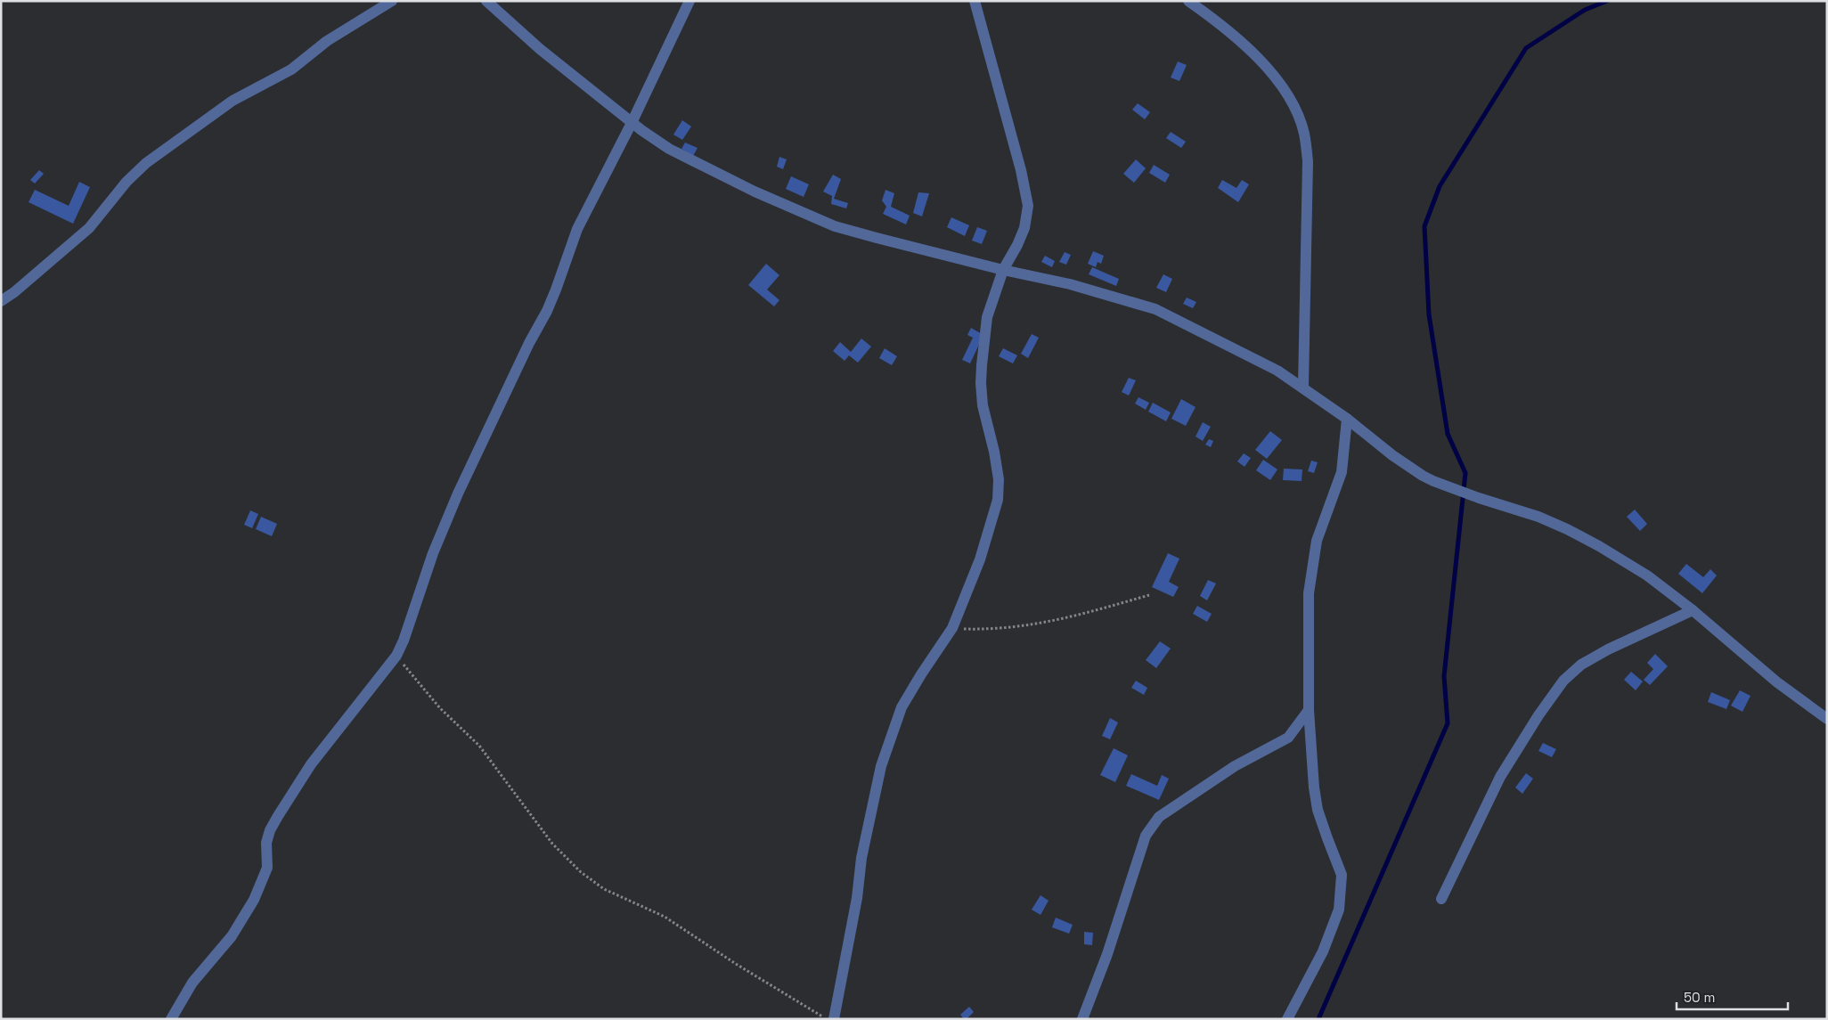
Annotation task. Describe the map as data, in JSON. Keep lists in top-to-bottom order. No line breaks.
{"scale_bar":"50 m"}
